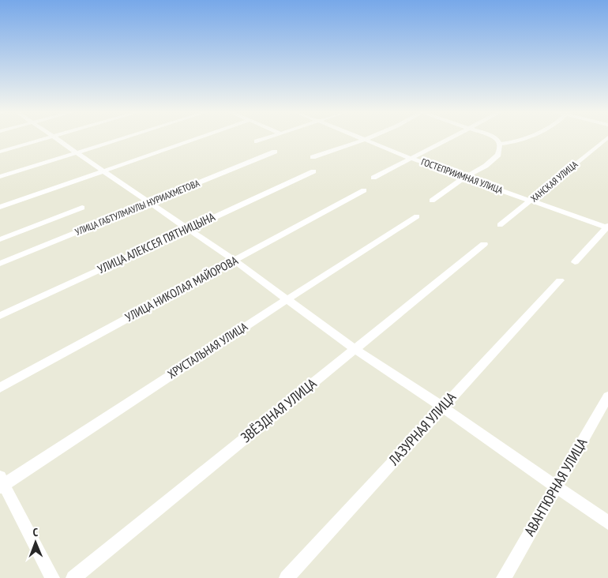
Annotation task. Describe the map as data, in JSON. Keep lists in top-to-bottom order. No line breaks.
{"streets":{"street":["ГОСТЕПРИИМНАЯ УЛИЦА","ХАНСКАЯ УЛИЦА","УЛИЦА ГАБТУЛМАУЛЫ НУРИАХМЕТОВА","УЛИЦА АЛЕКСЕЯ ПЯТНИЦЫНА","УЛИЦА НИКОЛАЯ МАЙОРОВА","ХРУСТАЛЬНАЯ УЛИЦА","ЗВЁЗДНАЯ УЛИЦА","ЛАЗУРНАЯ УЛИЦА","АВАНТЮРНАЯ УЛИЦА"]},"crossings":[["ГОСТЕПРИИМНАЯ УЛИЦА","ХАНСКАЯ УЛИЦА"]],"north":"top"}
